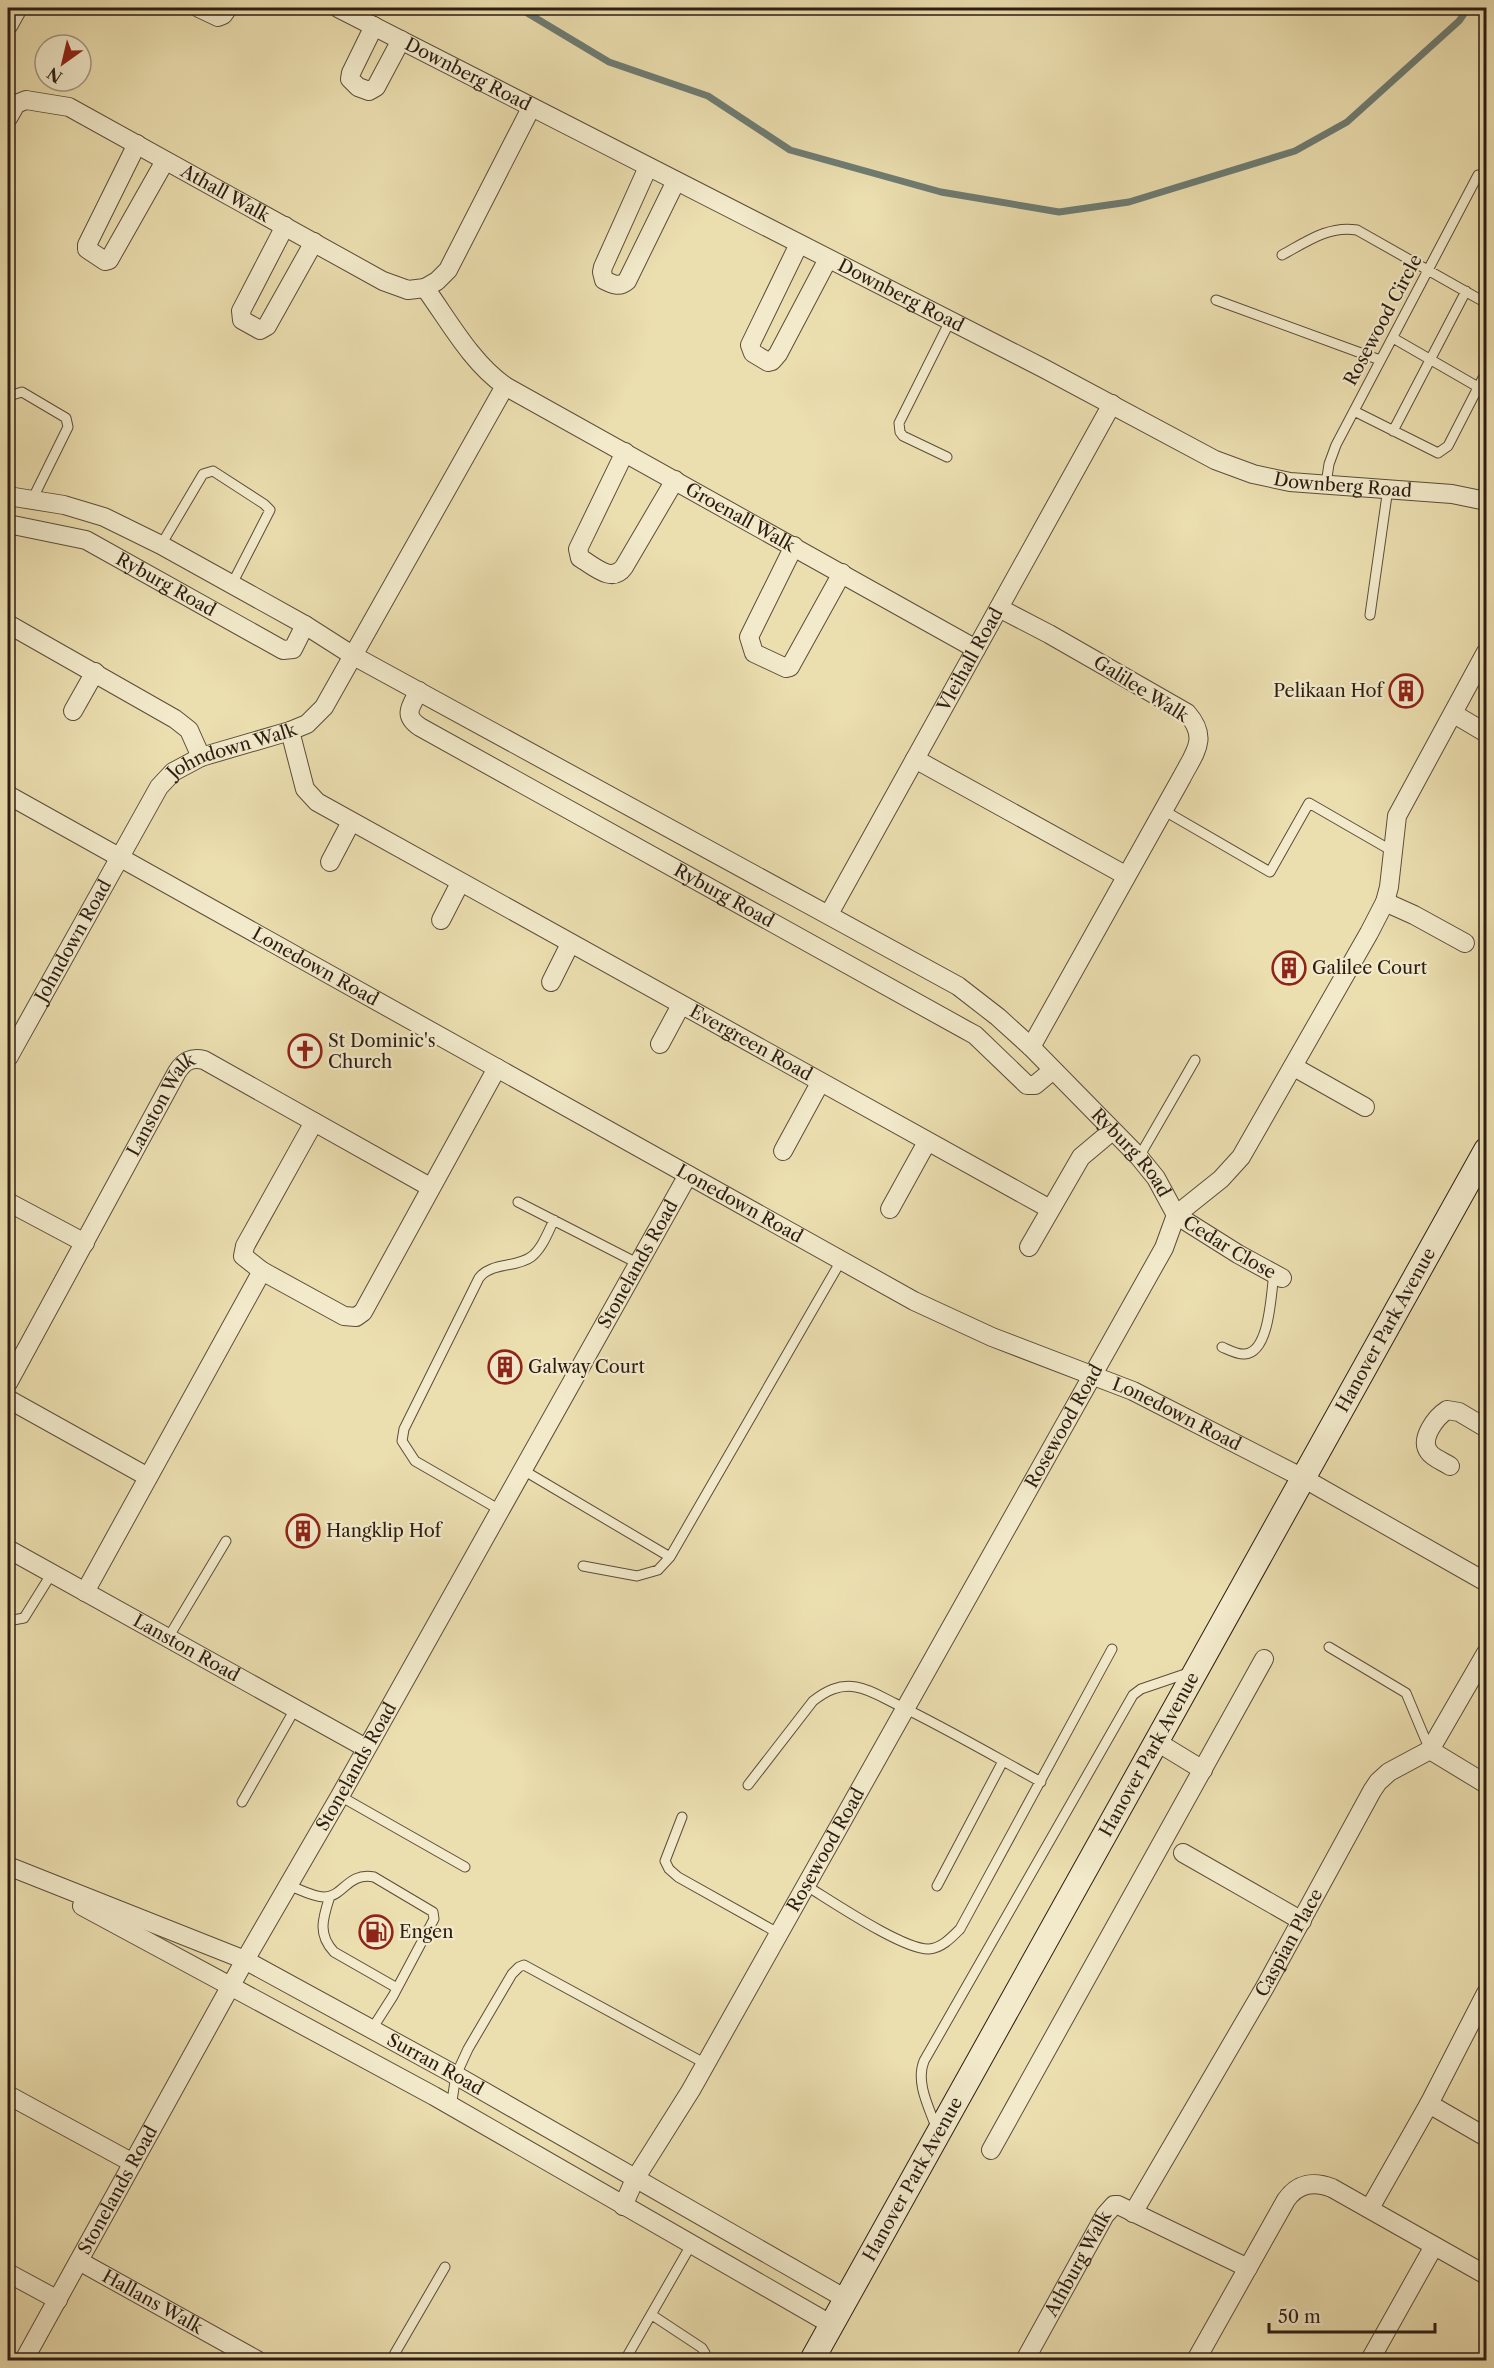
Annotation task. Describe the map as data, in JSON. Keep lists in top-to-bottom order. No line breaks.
{"streets":{"street":["Downberg Road","Athall Walk","Groenall Walk","Ryburg Road","Vleihall Road","Galilee Walk","Johndown Walk","Johndown Road","Lonedown Road","Evergreen Road","Lanston Walk","Cedar Close","Stonelands Road","Hanover Park Avenue","Rosewood Road","Lanston Road","Caspian Place","Surran Road","Athburg Walk","Hallans Walk"],"lane":["Rosewood Circle"]},"crossings":[["Downberg Road","Rosewood Circle"],["Downberg Road","Vleihall Road"],["Athall Walk","Groenall Walk"],["Groenall Walk","Vleihall Road"],["Ryburg Road","Vleihall Road"],["Ryburg Road","Galilee Walk"],["Ryburg Road","Johndown Walk"],["Ryburg Road","Cedar Close"],["Ryburg Road","Rosewood Road"],["Vleihall Road","Galilee Walk"],["Johndown Walk","Johndown Road"],["Johndown Walk","Lonedown Road"],["Johndown Walk","Evergreen Road"],["Johndown Road","Lonedown Road"],["Lonedown Road","Stonelands Road"],["Lonedown Road","Hanover Park Avenue"],["Lonedown Road","Rosewood Road"],["Cedar Close","Rosewood Road"],["Stonelands Road","Lanston Road"],["Stonelands Road","Surran Road"],["Stonelands Road","Hallans Walk"],["Hanover Park Avenue","Surran Road"],["Rosewood Road","Surran Road"],["Caspian Place","Athburg Walk"]],"places":{"building":["Pelikaan Hof","Galilee Court","Galway Court","Hangklip Hof"],"church":["St Dominic's Church"],"fuel station":["Engen"]},"scale_bar":"50 m","north":"bottom left"}
